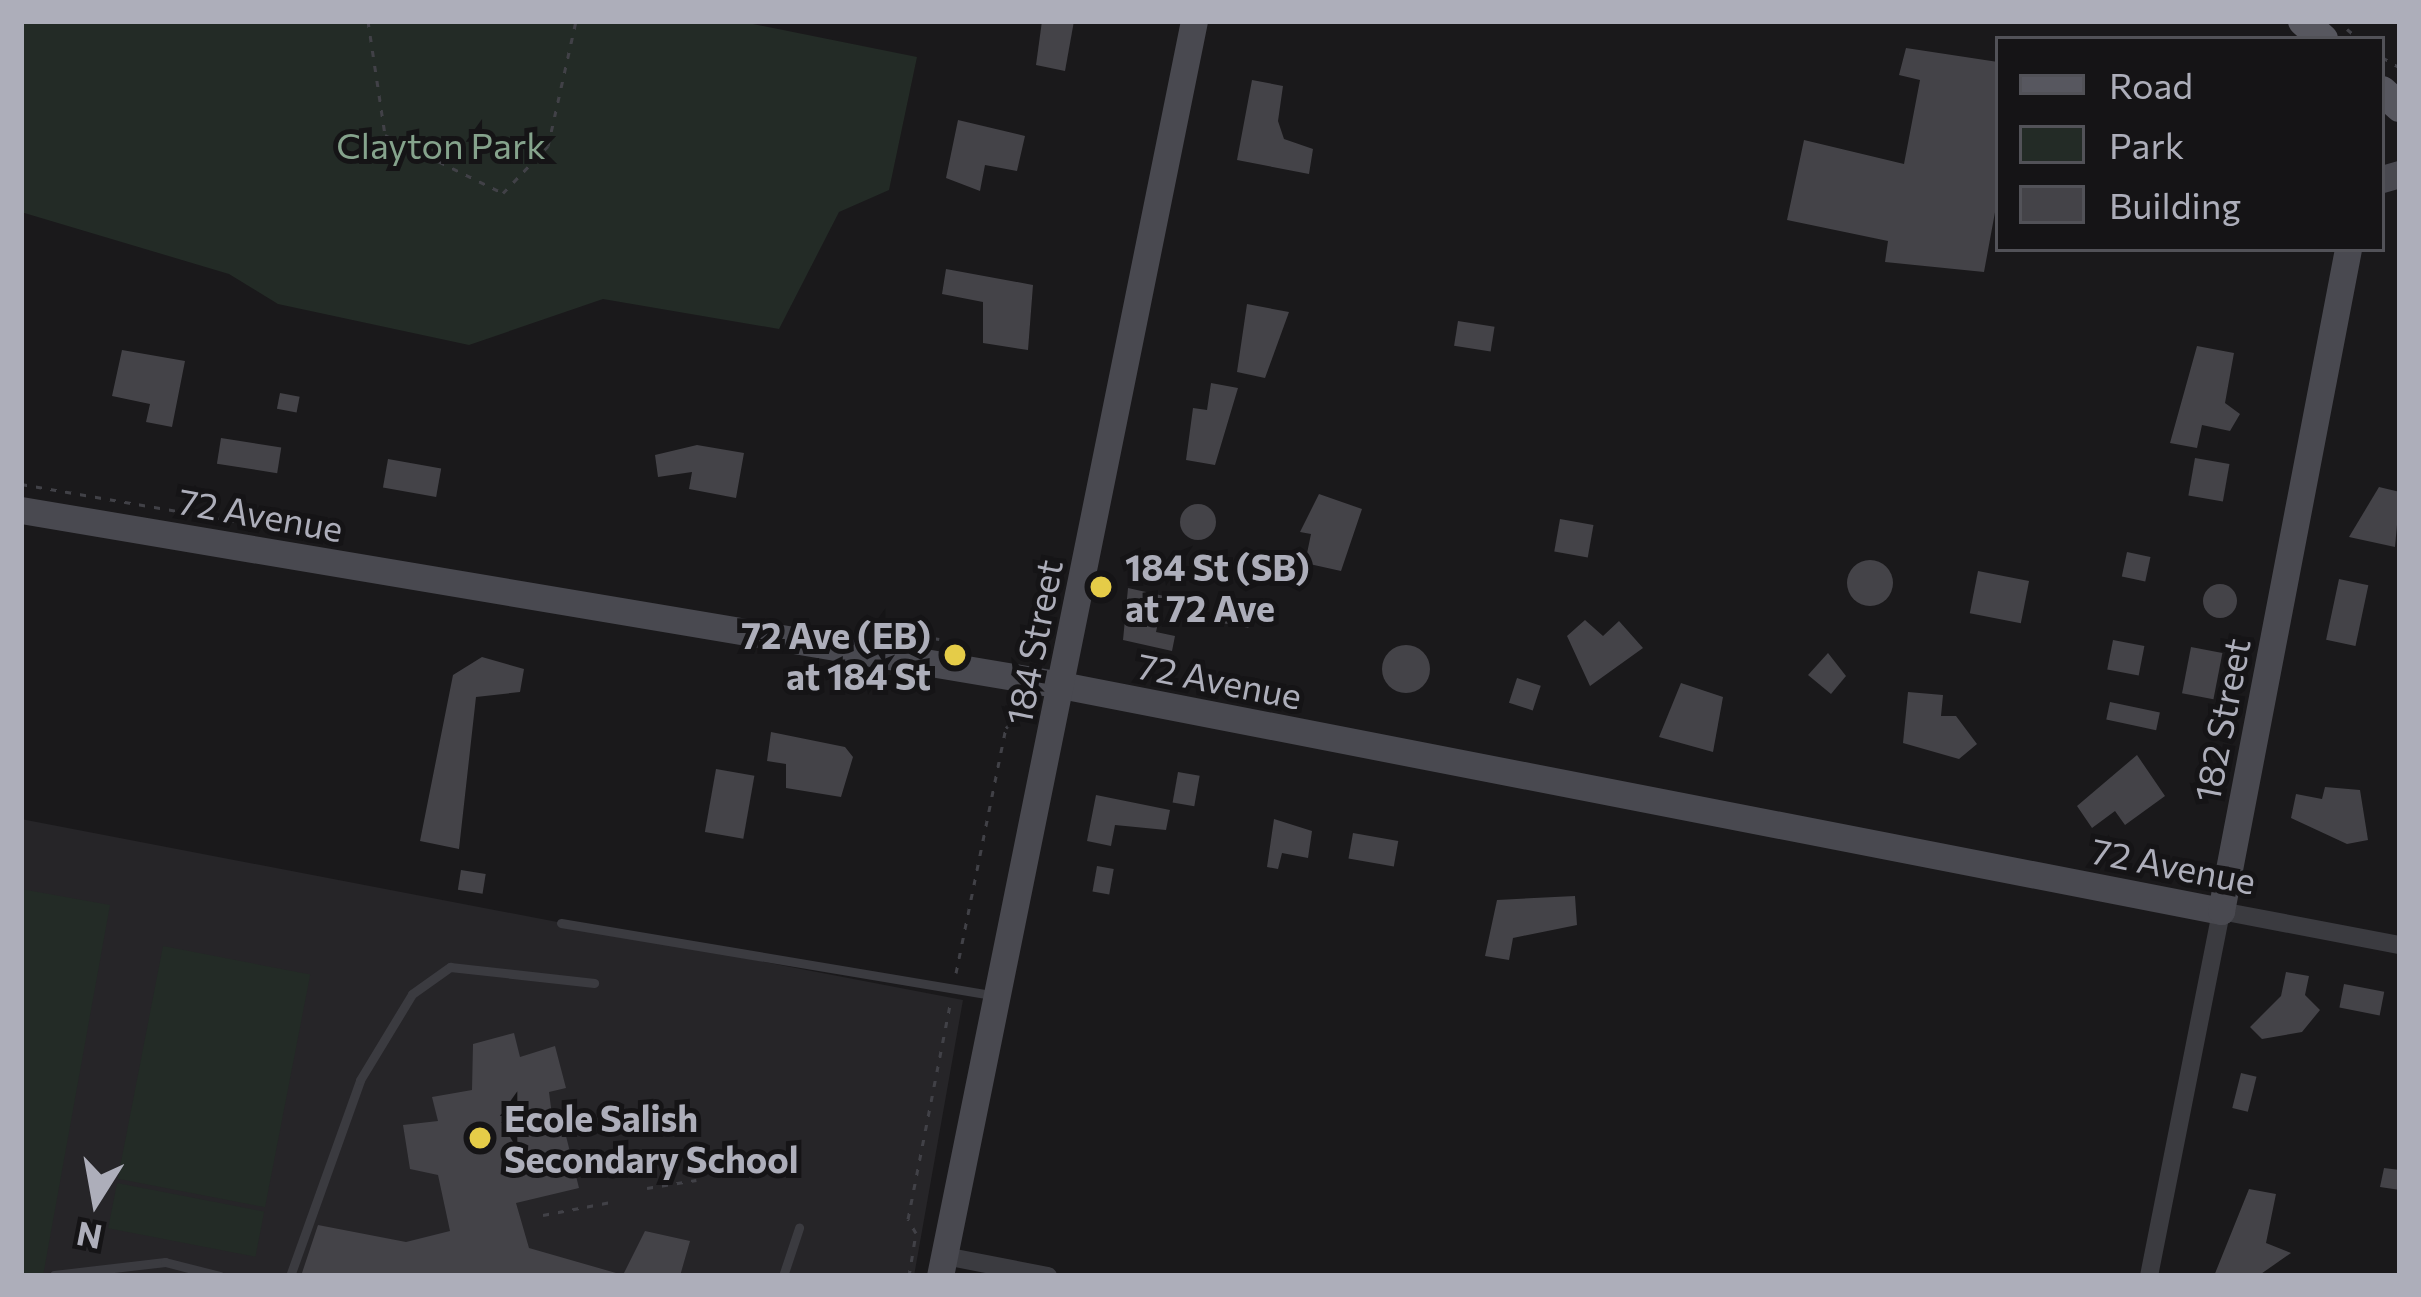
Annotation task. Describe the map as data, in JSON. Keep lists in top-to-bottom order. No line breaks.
{"streets":{"main road":["72 Avenue","184 Street","182 Street"]},"crossings":[["72 Avenue","184 Street"],["72 Avenue","182 Street"]],"parks":["Clayton Park"],"places":["184 St (SB) at 72 Ave","72 Ave (EB) at 184 St","Ecole Salish Secondary School"],"legend":["Road","Park","Building"],"north":"bottom"}
